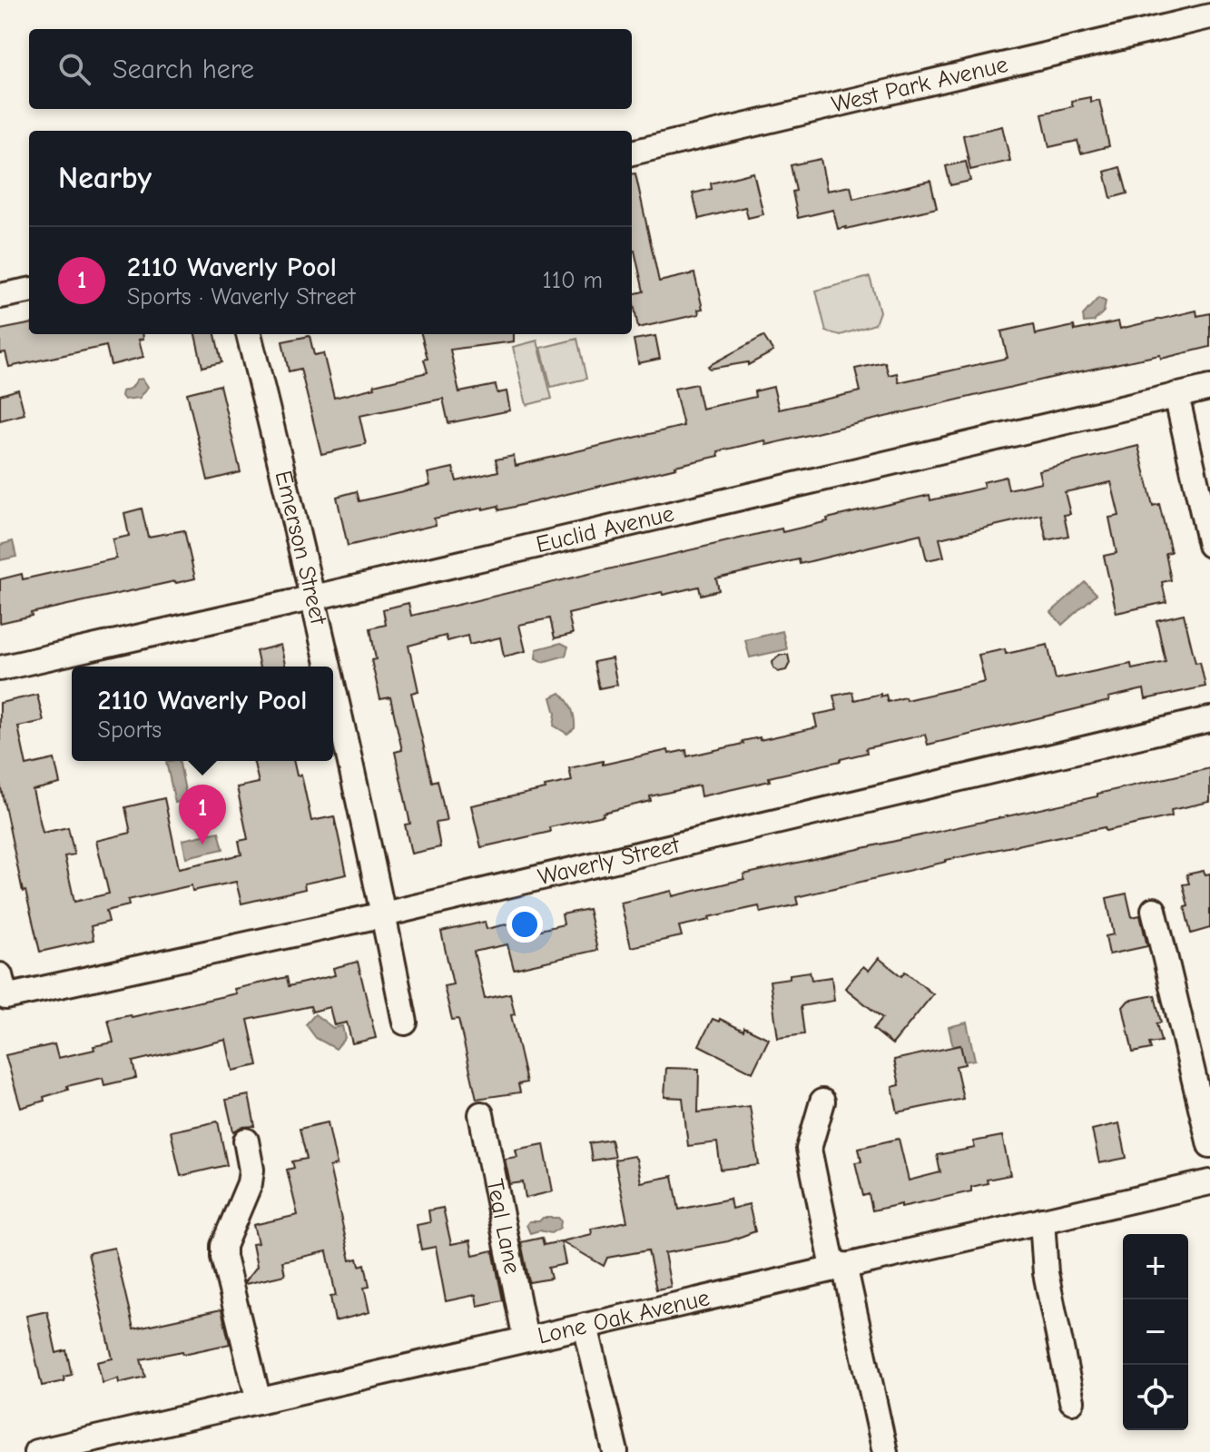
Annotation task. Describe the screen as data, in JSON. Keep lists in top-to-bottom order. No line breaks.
{"streets":{"street":["West Park Avenue","Euclid Avenue","Emerson Street","Waverly Street","Teal Lane","Lone Oak Avenue"]},"crossings":[["Euclid Avenue","Emerson Street"],["Emerson Street","Waverly Street"],["Teal Lane","Lone Oak Avenue"]],"page":{"search":"Search here","heading":"Nearby","list":[{"mark":"1","name":"2110 Waverly Pool","note":"Sports · Waverly Street","value":"110 m"}],"popup":["2110 Waverly Pool","Sports"],"pins":"1","map_buttons":["+","−"]}}
